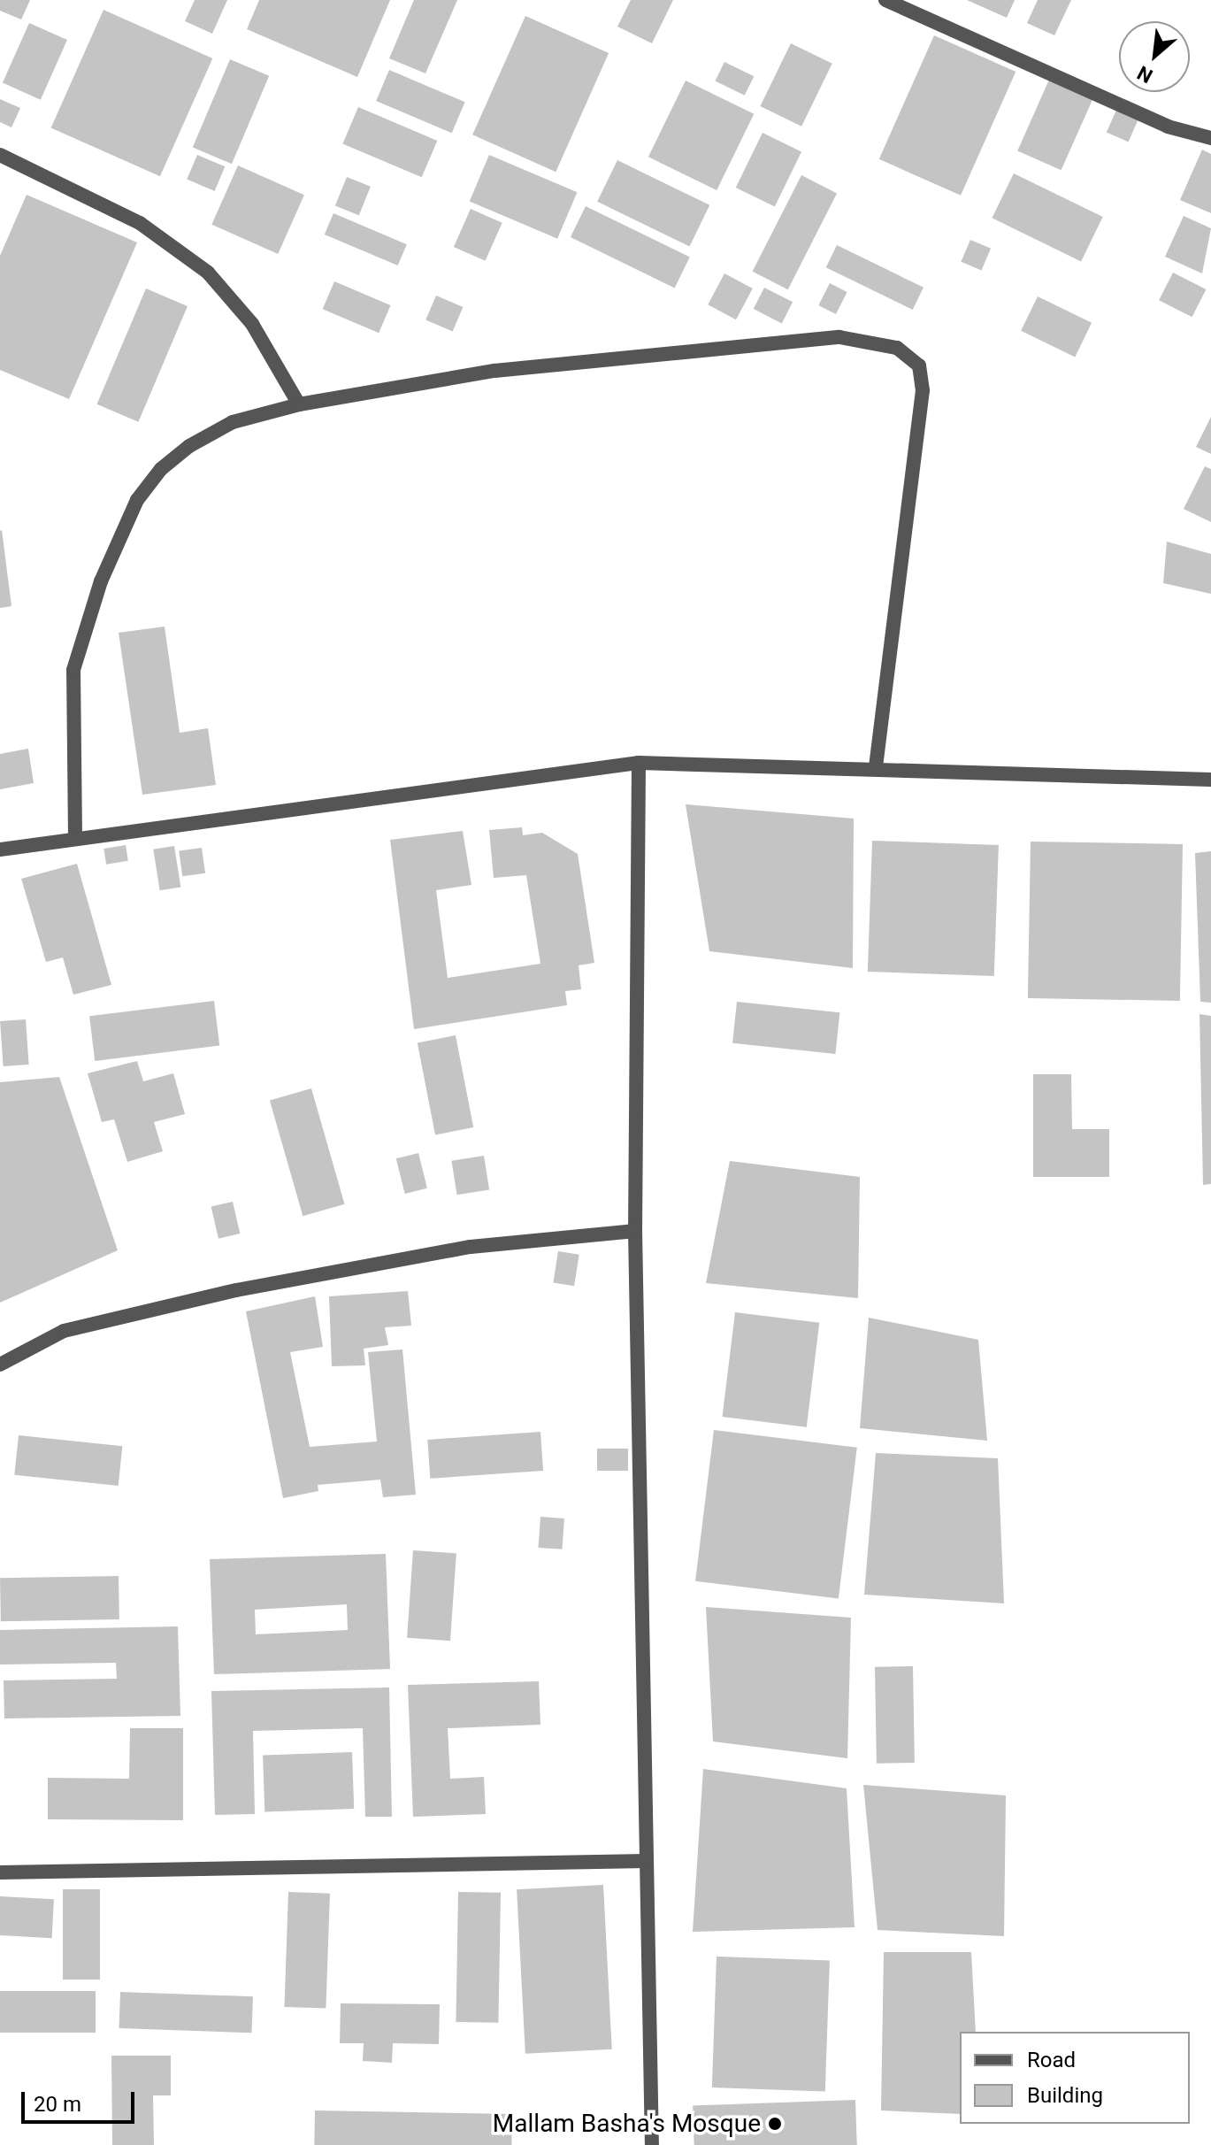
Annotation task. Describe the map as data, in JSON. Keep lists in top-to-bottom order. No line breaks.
{"places":["Mallam Basha's Mosque"],"legend":["Road","Building"],"scale_bar":"20 m","north":"bottom left"}
